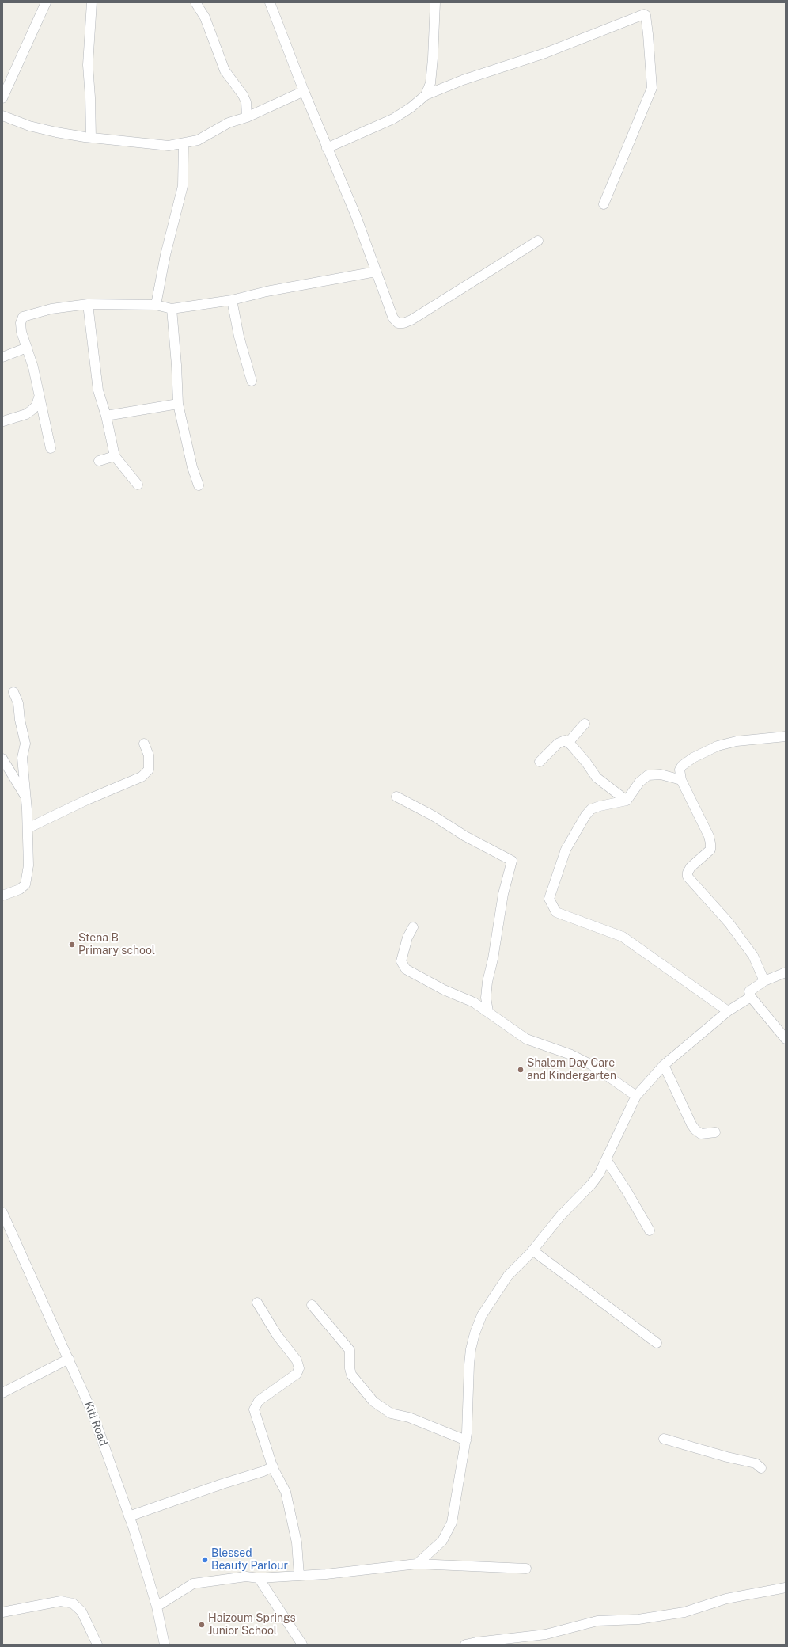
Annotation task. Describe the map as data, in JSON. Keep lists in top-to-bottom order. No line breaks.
{"streets":{"street":["Kiti Road"]},"places":["Stena B Primary school","Shalom Day Care and Kindergarten","Blessed Beauty Parlour","Haizoum Springs Junior School"]}
